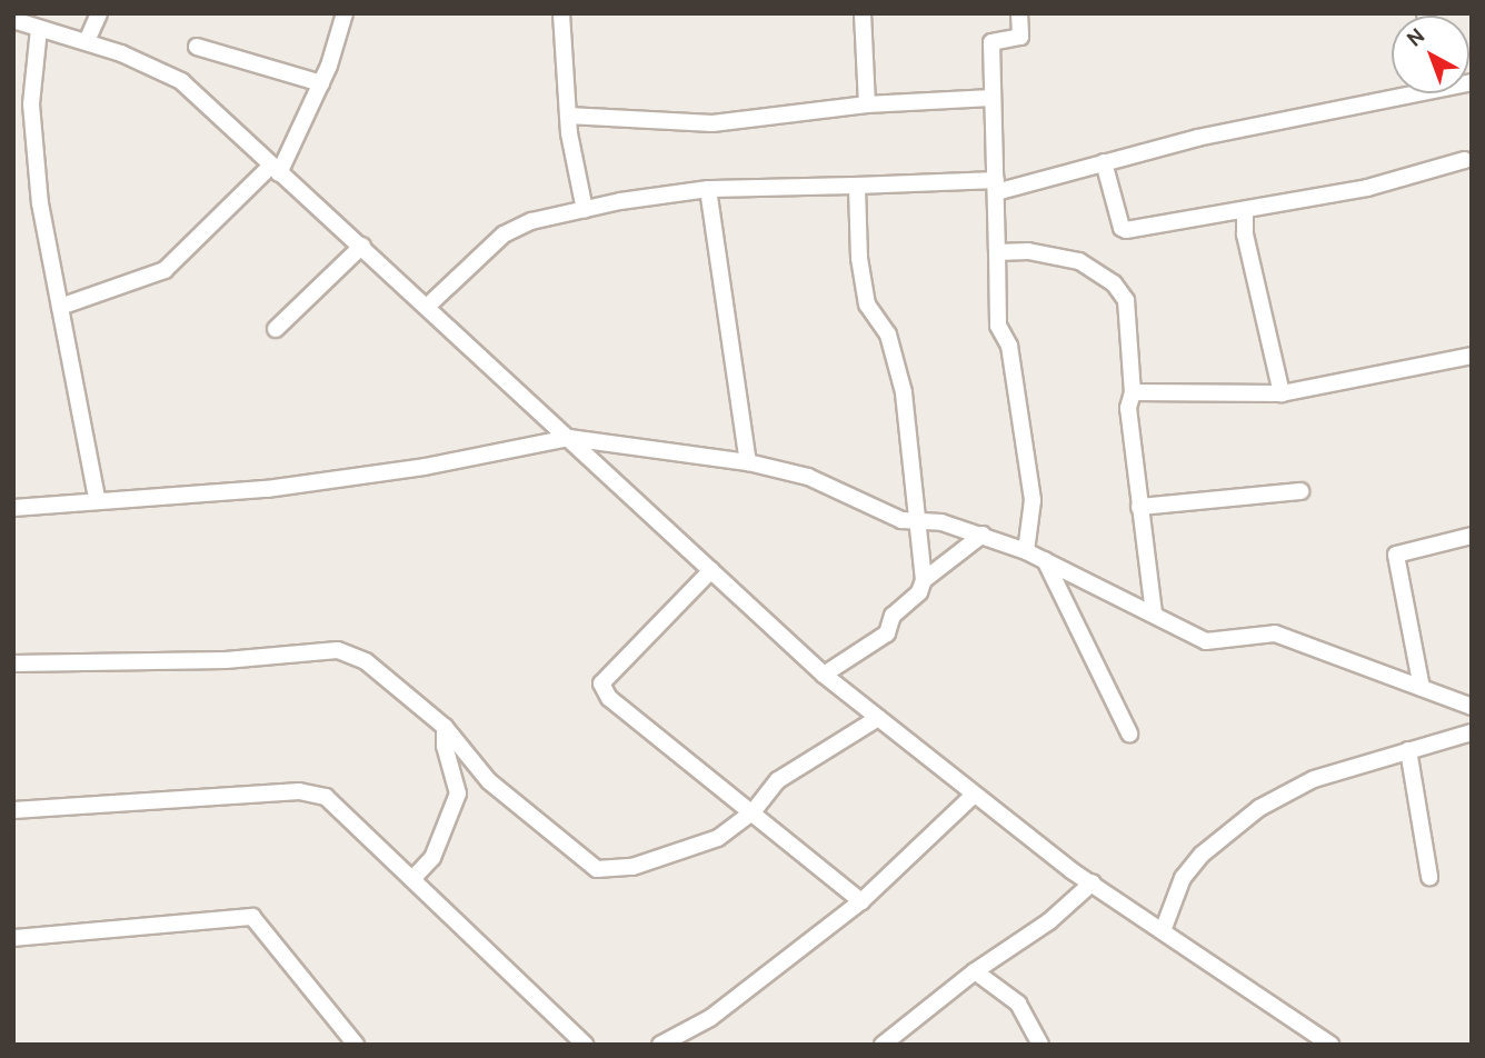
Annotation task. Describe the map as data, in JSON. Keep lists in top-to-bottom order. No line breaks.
{"north":"top left"}
